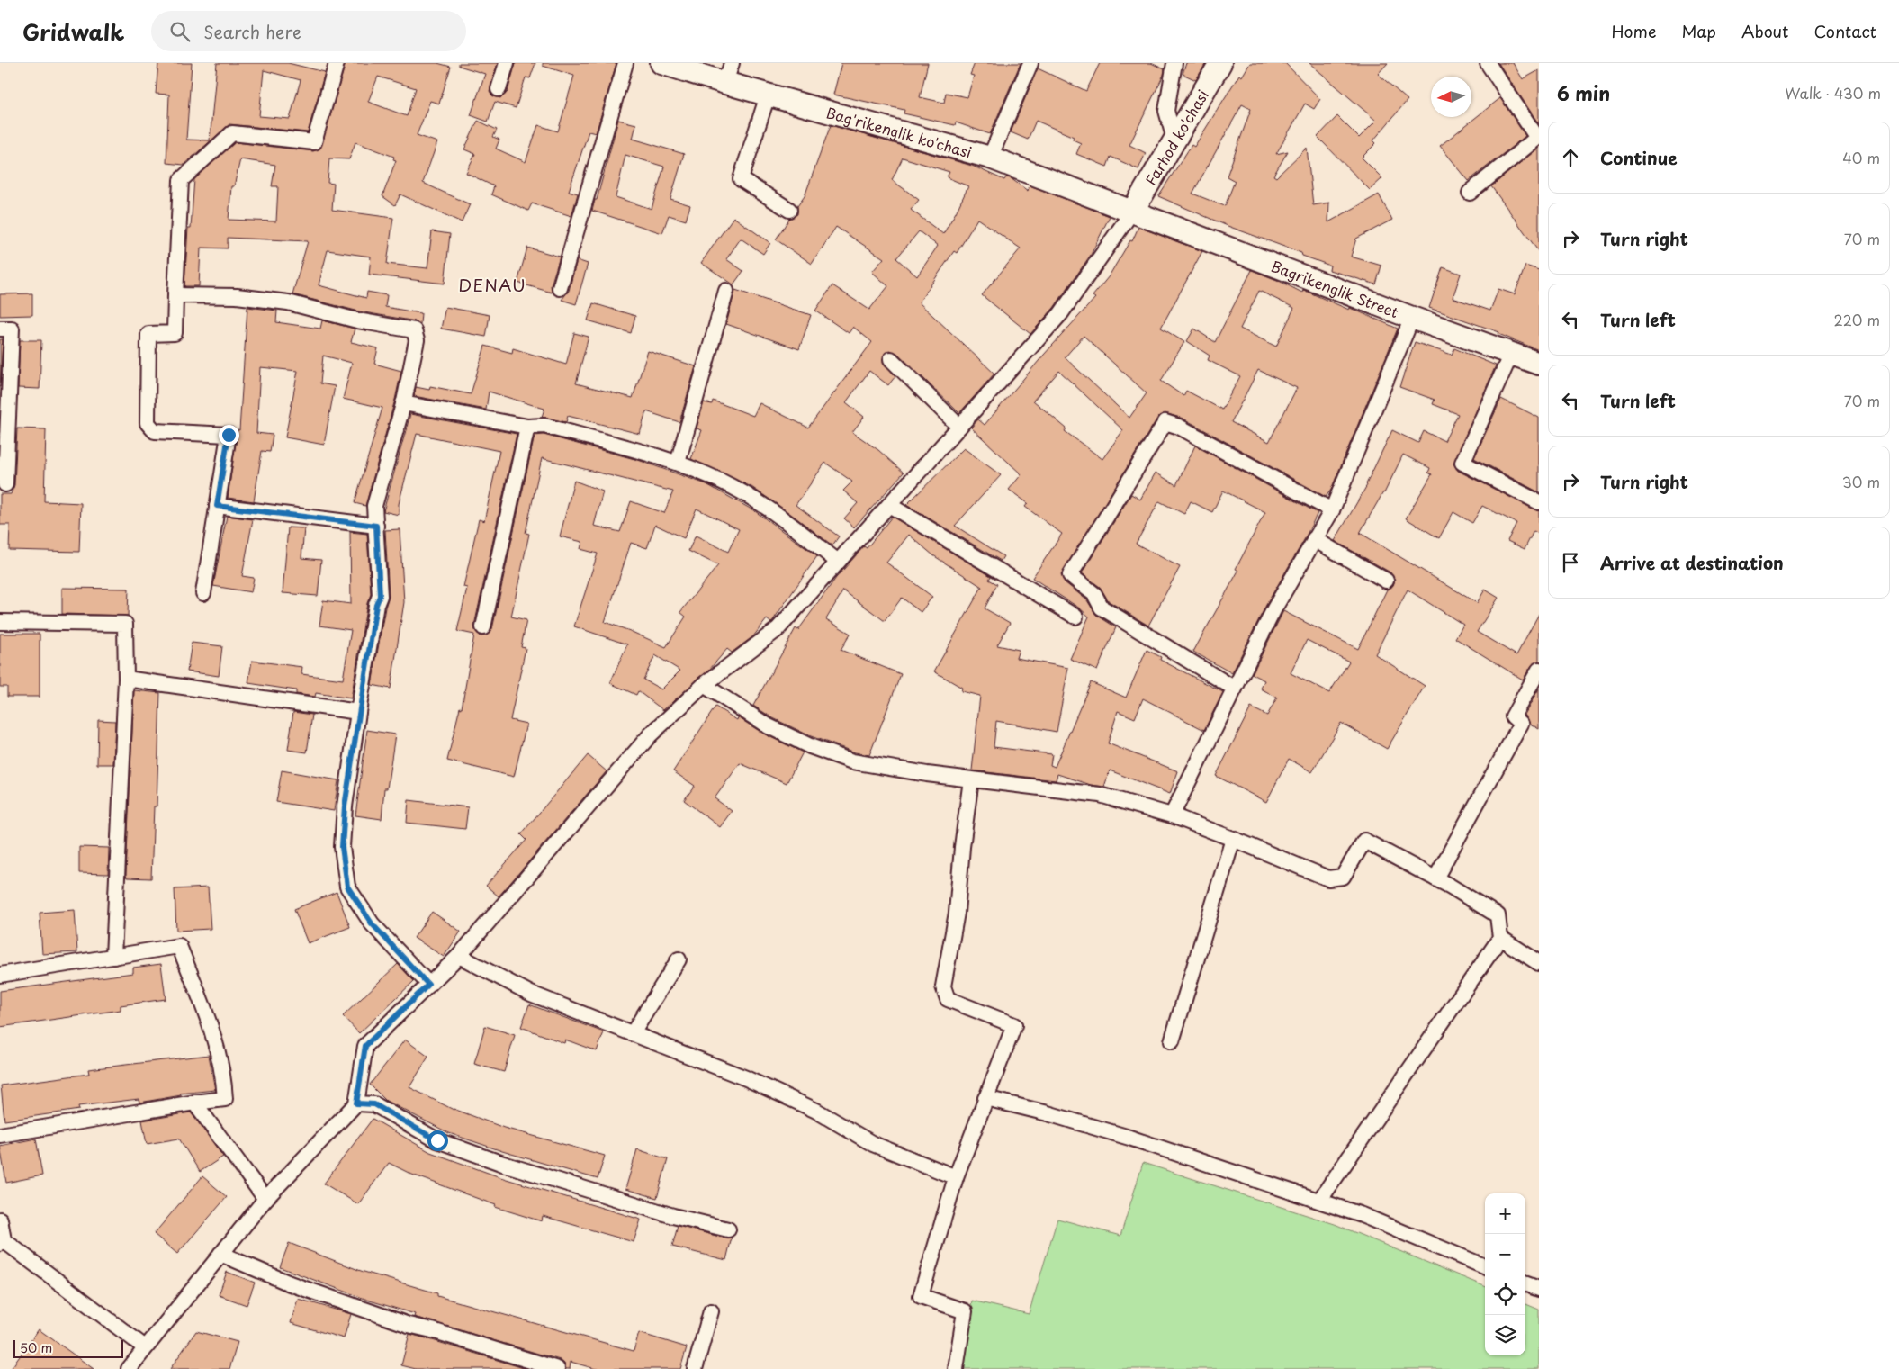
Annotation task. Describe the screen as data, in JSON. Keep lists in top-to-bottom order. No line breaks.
{"streets":{"main road":["Bag'rikenglik ko'chasi","Farhod ko'chasi","Bagrikenglik Street"]},"crossings":[["Bag'rikenglik ko'chasi","Farhod ko'chasi"],["Bag'rikenglik ko'chasi","Bagrikenglik Street"],["Farhod ko'chasi","Bagrikenglik Street"]],"districts":["DENAU"],"scale_bar":"50 m","north":"left","page":{"header":"Gridwalk","search":"Search here","nav":["Home","Map","About","Contact"],"heading":["6 min","Walk · 430 m"],"list":[["Continue","40 m"],["Turn right","70 m"],["Turn left","220 m"],["Turn left","70 m"],["Turn right","30 m"],"Arrive at destination"],"map_buttons":["+","−"],"scale":"50 m"}}
